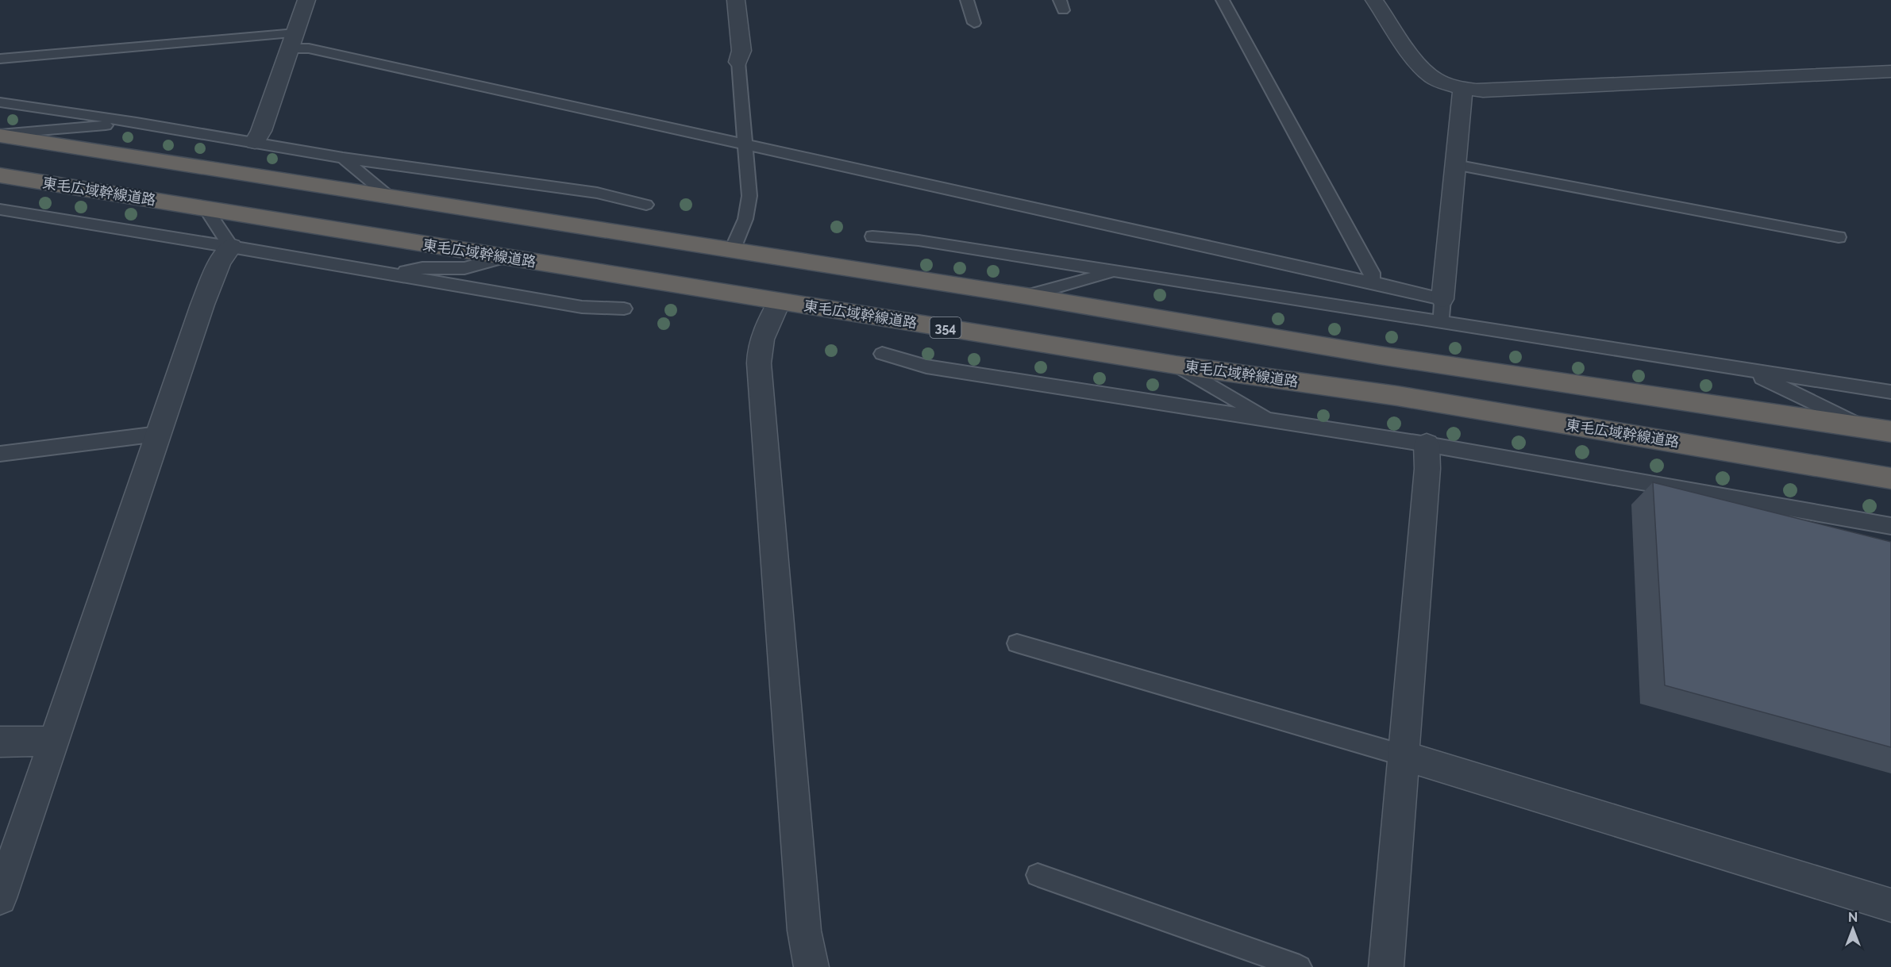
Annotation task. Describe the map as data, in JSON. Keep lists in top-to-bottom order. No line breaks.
{"streets":{"highway":["東毛広域幹線道路","354"]},"north":"top"}
